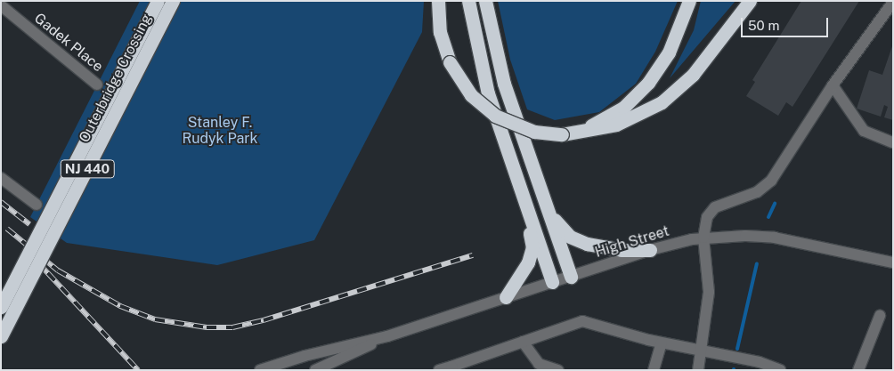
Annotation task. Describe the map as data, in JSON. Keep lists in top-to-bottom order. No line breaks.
{"streets":{"highway":["Outerbridge Crossing","NJ 440"],"street":["Gadek Place","High Street"]},"parks":["Stanley F. Rudyk Park"],"scale_bar":"50 m"}
